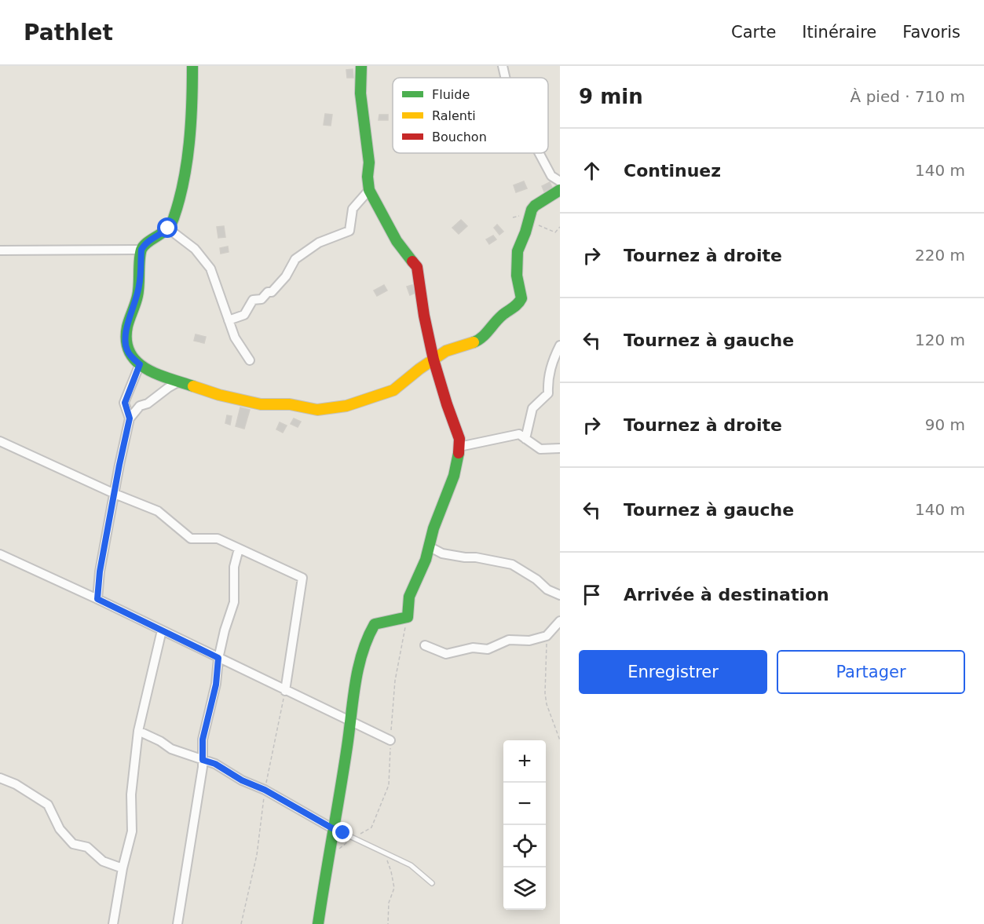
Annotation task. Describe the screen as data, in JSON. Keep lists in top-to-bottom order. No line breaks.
{"legend":["Fluide","Ralenti","Bouchon"],"page":{"header":"Pathlet","nav":["Carte","Itinéraire","Favoris"],"heading":["9 min","À pied · 710 m"],"list":[["Continuez","140 m"],["Tournez à droite","220 m"],["Tournez à gauche","120 m"],["Tournez à droite","90 m"],["Tournez à gauche","140 m"],"Arrivée à destination"],"buttons":["Enregistrer","Partager"],"map_buttons":["+","−"]}}
